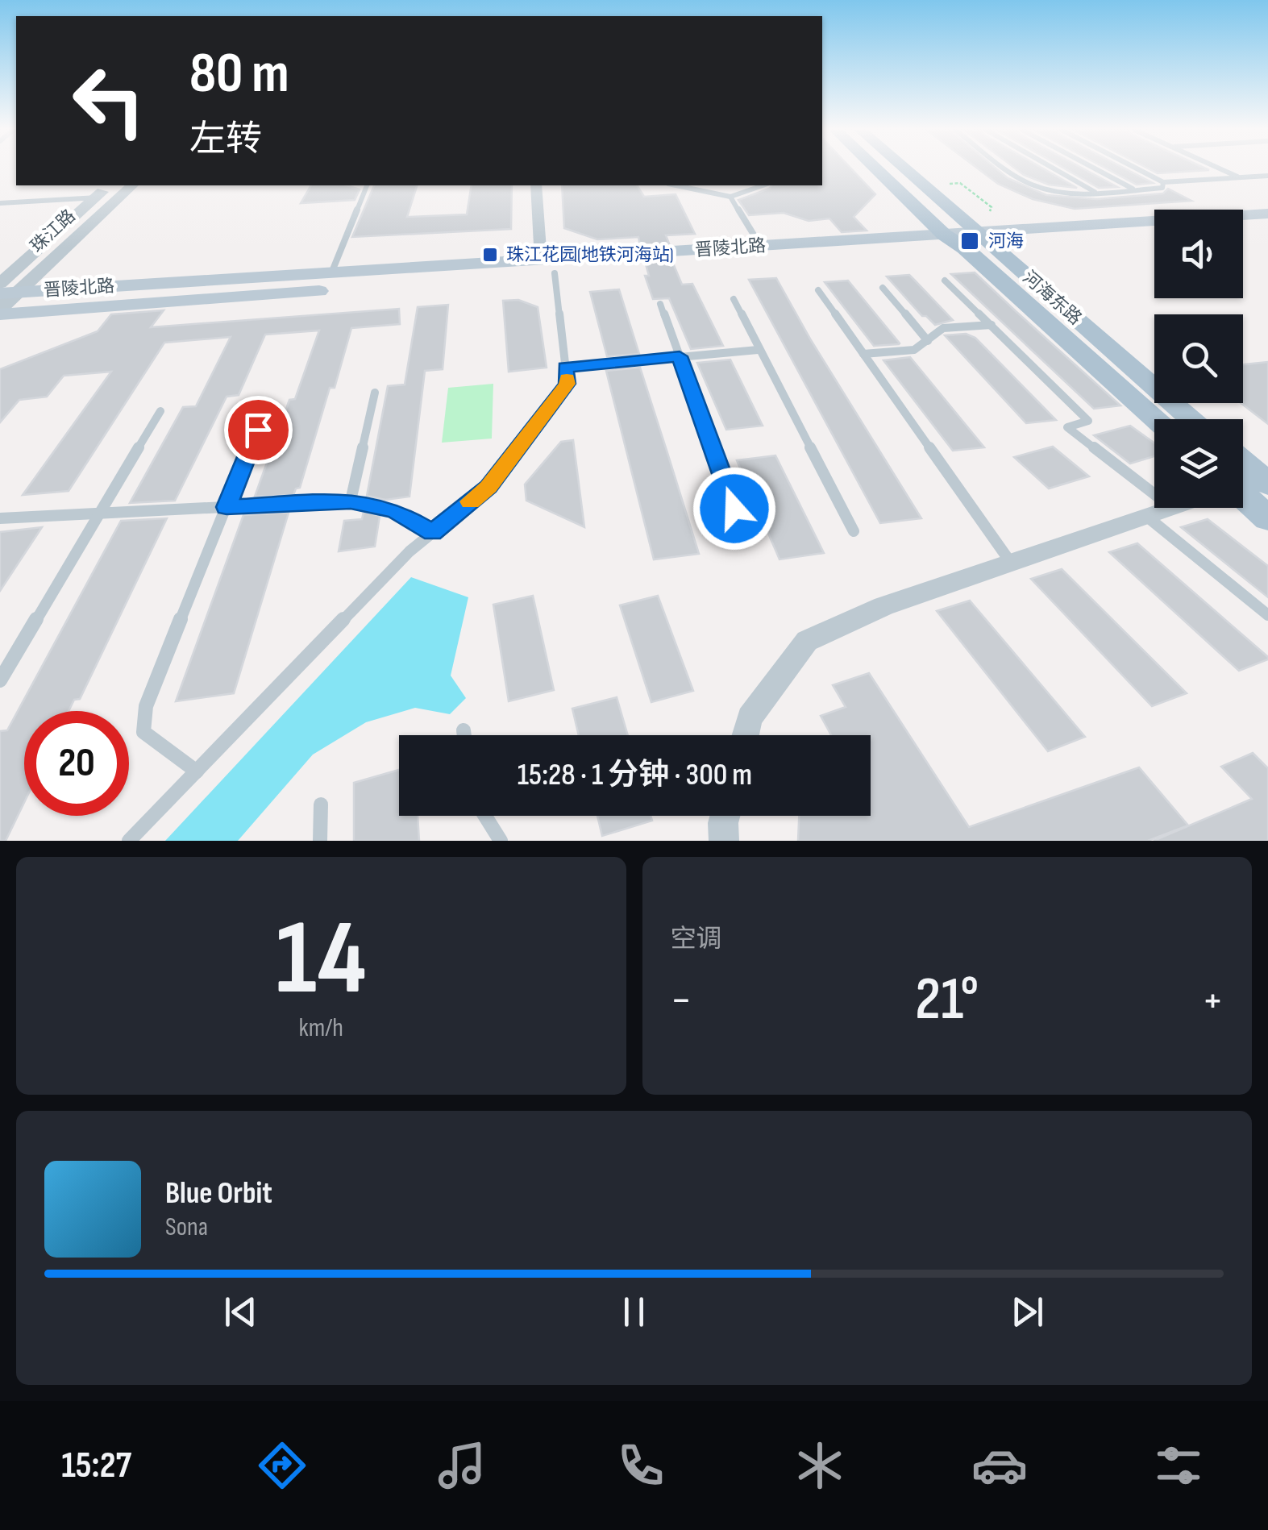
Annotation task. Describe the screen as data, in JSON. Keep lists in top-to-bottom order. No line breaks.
{"streets":{"main road":["晋陵北路","河海东路"],"street":["珠江路"]},"crossings":[["珠江路","晋陵北路"],["晋陵北路","河海东路"]],"places":{"transit":["河海","珠江花园(地铁河海站)"]},"page":{"turn":["80 m","左转"],"limit":"20","trip":"15:28 · 1 分钟 · 300 m","tile":[["14","km/h"],"空调"],"heat":["−","21°","+"],"song":["Blue Orbit","Sona"],"tabs":"15:27"}}
